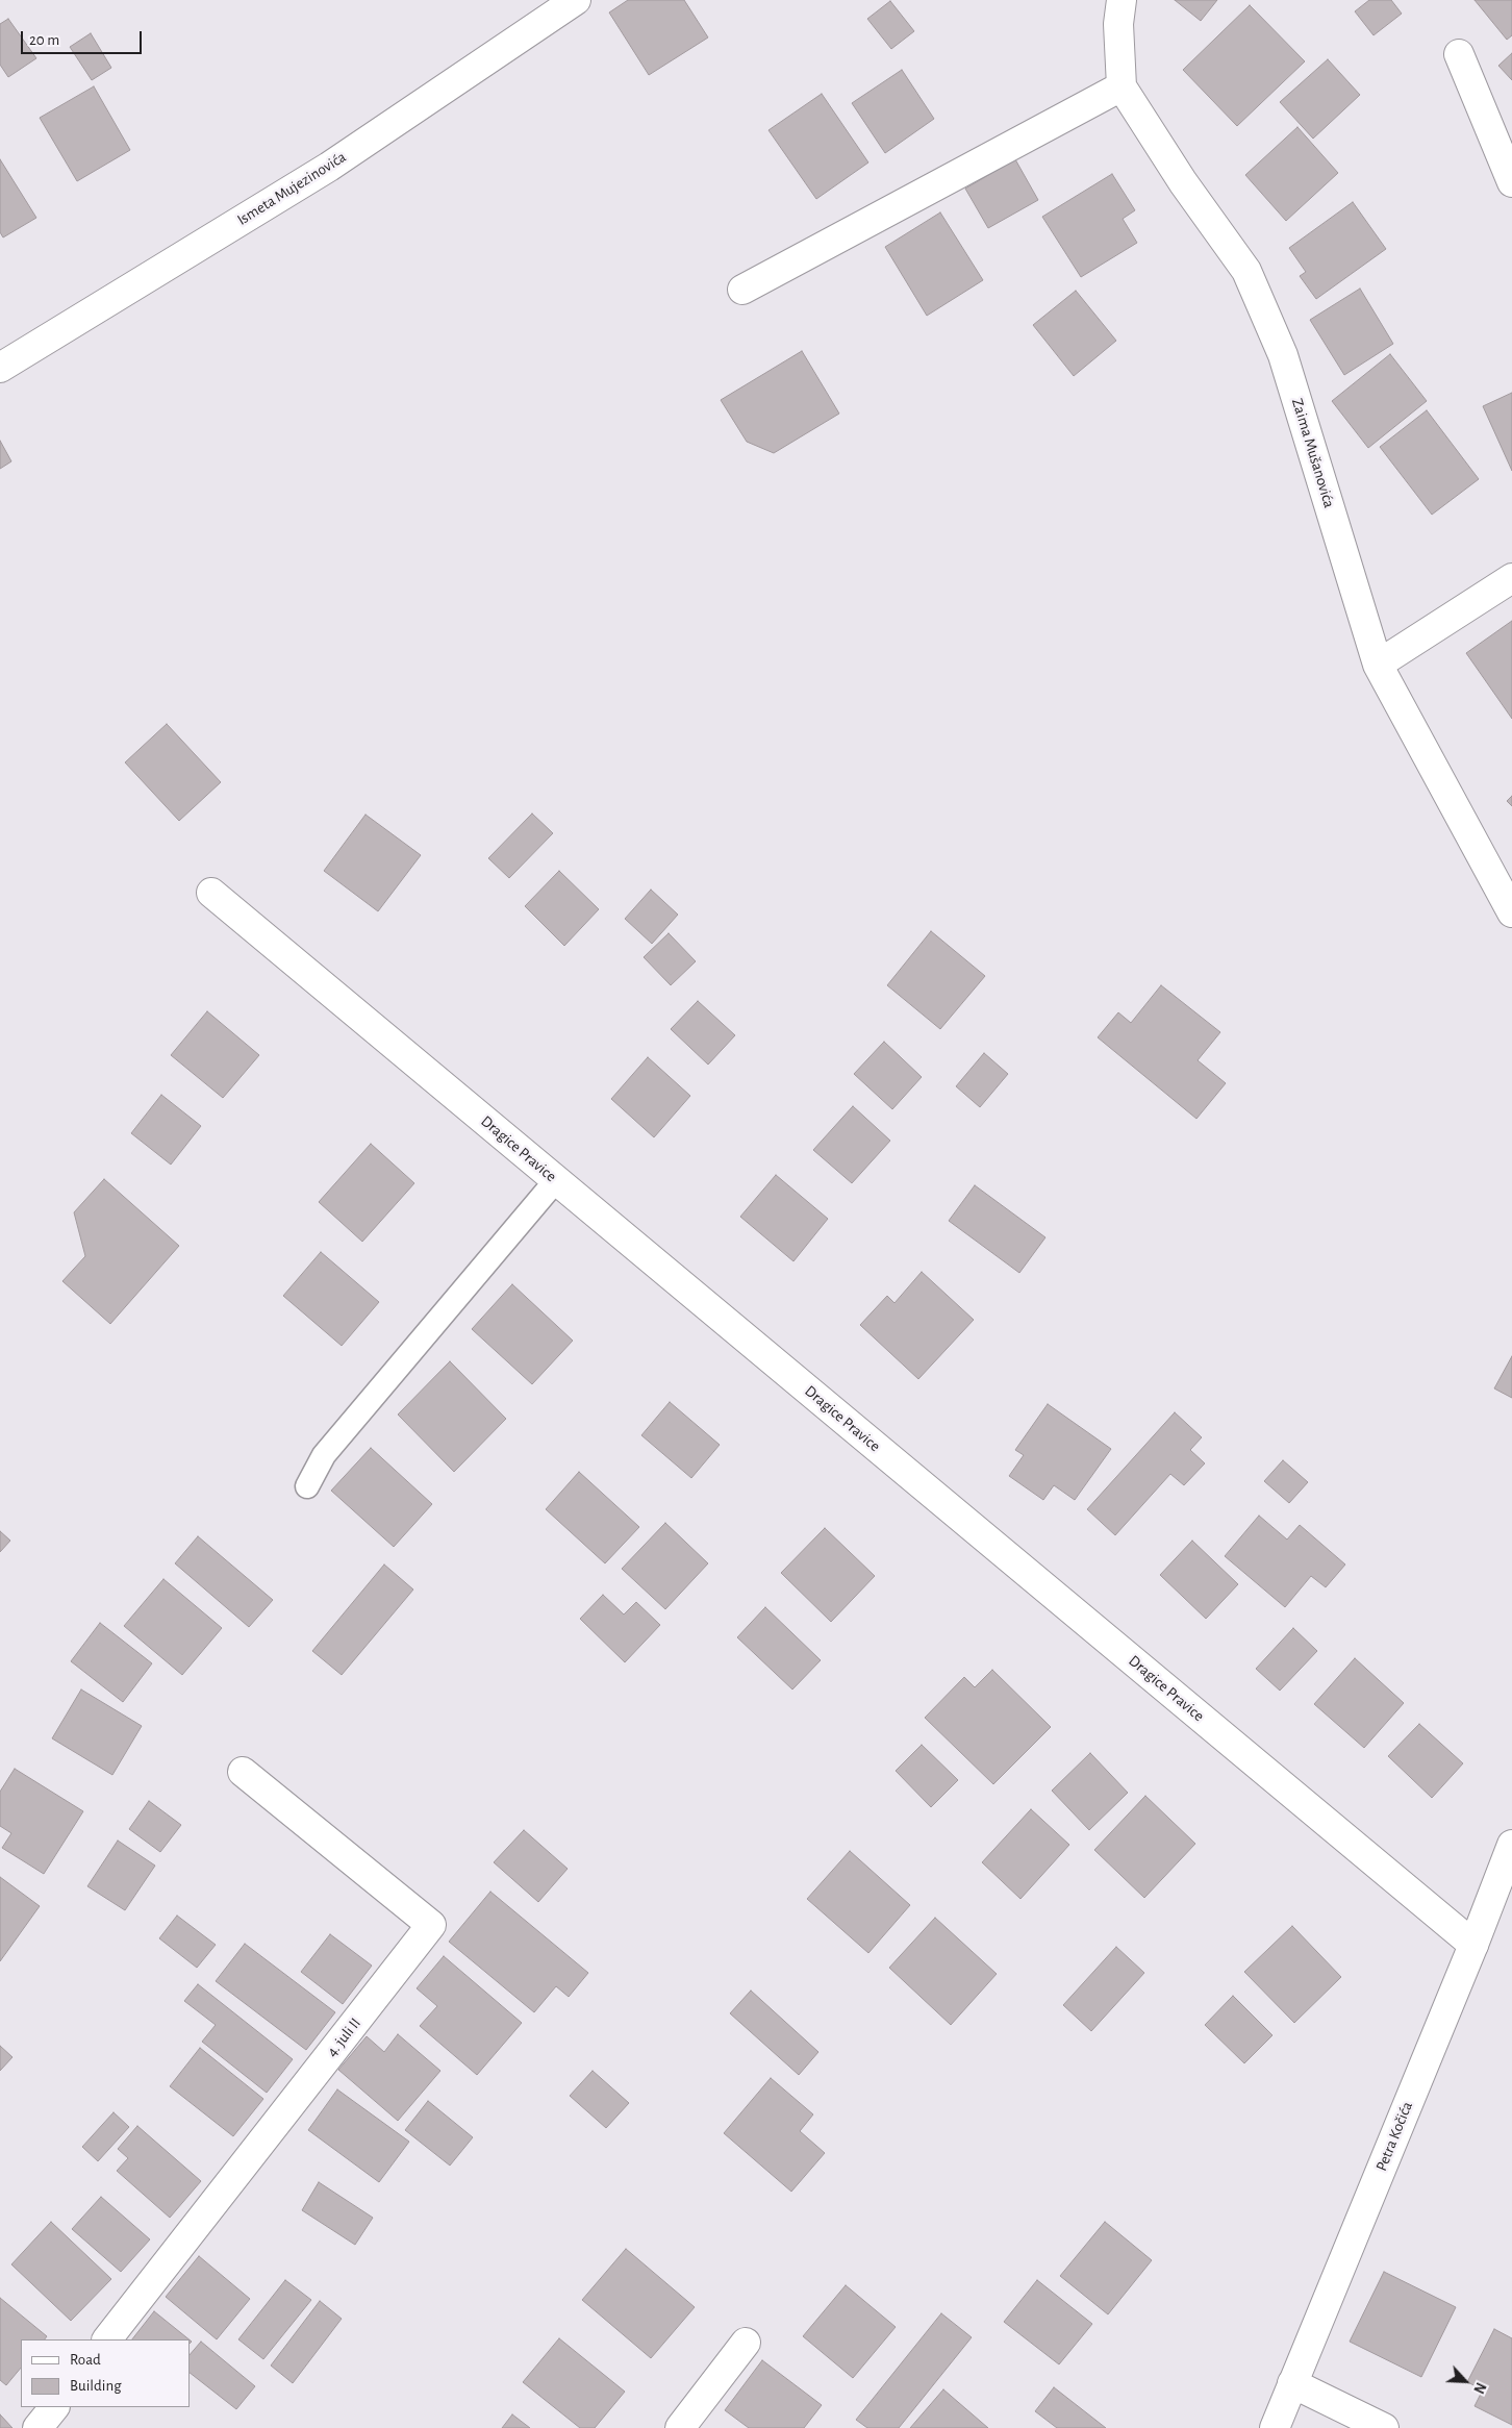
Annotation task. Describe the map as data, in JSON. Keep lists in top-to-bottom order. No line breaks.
{"streets":{"street":["Ismeta Mujezinovića","Zaima Mušanovića","Dragice Pravice","4. juli II","Petra Kočića"]},"crossings":[["Dragice Pravice","Petra Kočića"]],"legend":["Road","Building"],"scale_bar":"20 m","north":"bottom right"}
